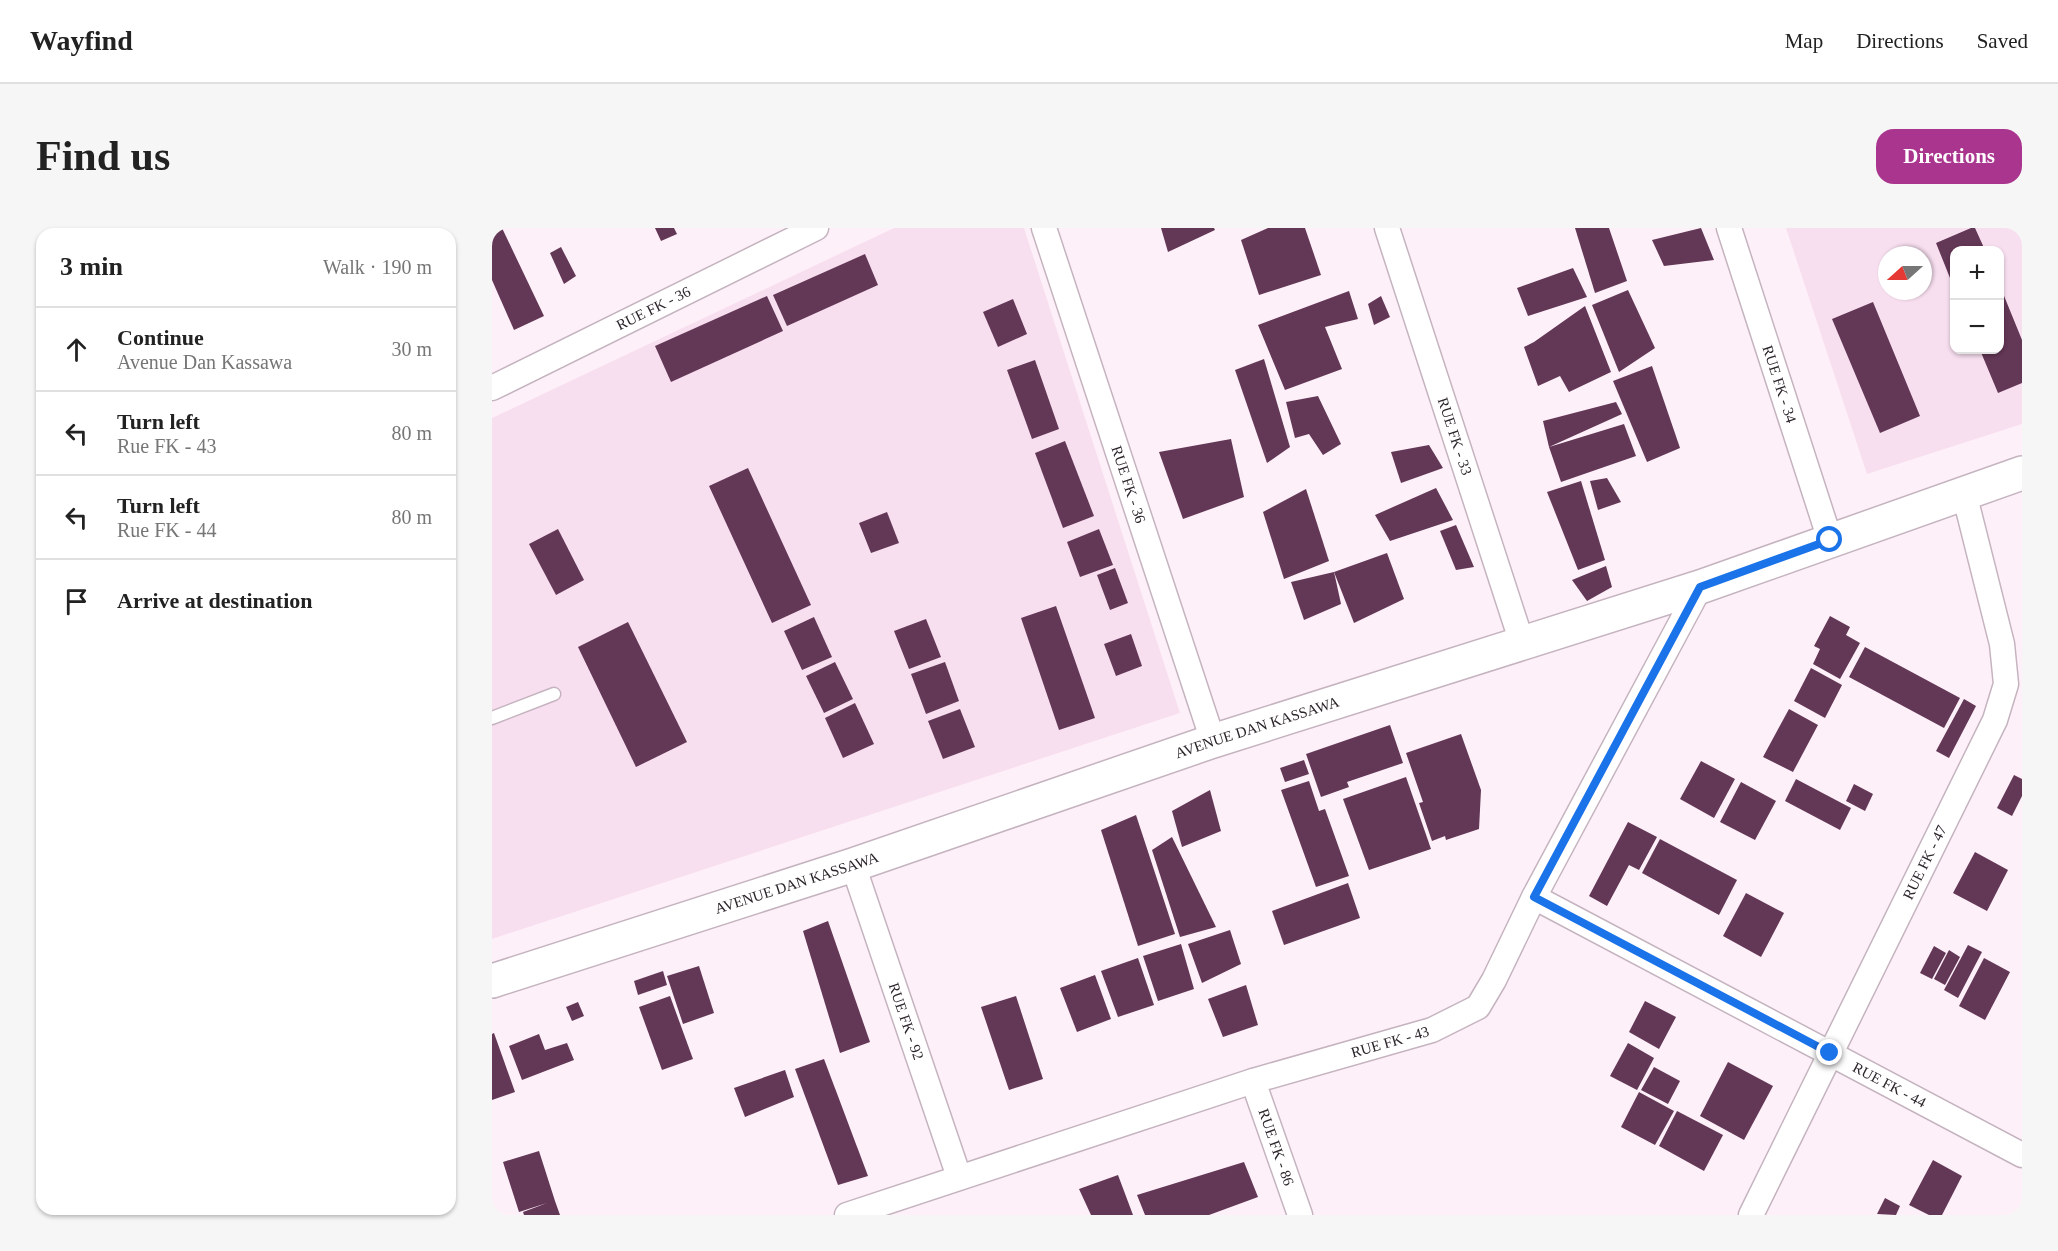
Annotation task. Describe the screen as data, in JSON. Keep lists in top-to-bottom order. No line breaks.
{"streets":{"street":["RUE FK - 36","RUE FK - 34","RUE FK - 33","AVENUE DAN KASSAWA","RUE FK - 47","RUE FK - 92","RUE FK - 43","RUE FK - 44","RUE FK - 86"]},"crossings":[["RUE FK - 36","AVENUE DAN KASSAWA"],["RUE FK - 34","AVENUE DAN KASSAWA"],["RUE FK - 33","AVENUE DAN KASSAWA"],["AVENUE DAN KASSAWA","RUE FK - 47"],["AVENUE DAN KASSAWA","RUE FK - 92"],["AVENUE DAN KASSAWA","RUE FK - 43"],["RUE FK - 47","RUE FK - 44"],["RUE FK - 92","RUE FK - 43"],["RUE FK - 43","RUE FK - 44"],["RUE FK - 43","RUE FK - 86"]],"north":"left","page":{"header":"Wayfind","nav":["Map","Directions","Saved"],"buttons":"Directions","title":"Find us","heading":["3 min","Walk · 190 m"],"map_buttons":["+","−"],"list":[["Continue","Avenue Dan Kassawa","30 m"],["Turn left","Rue FK - 43","80 m"],["Turn left","Rue FK - 44","80 m"],"Arrive at destination"]}}
